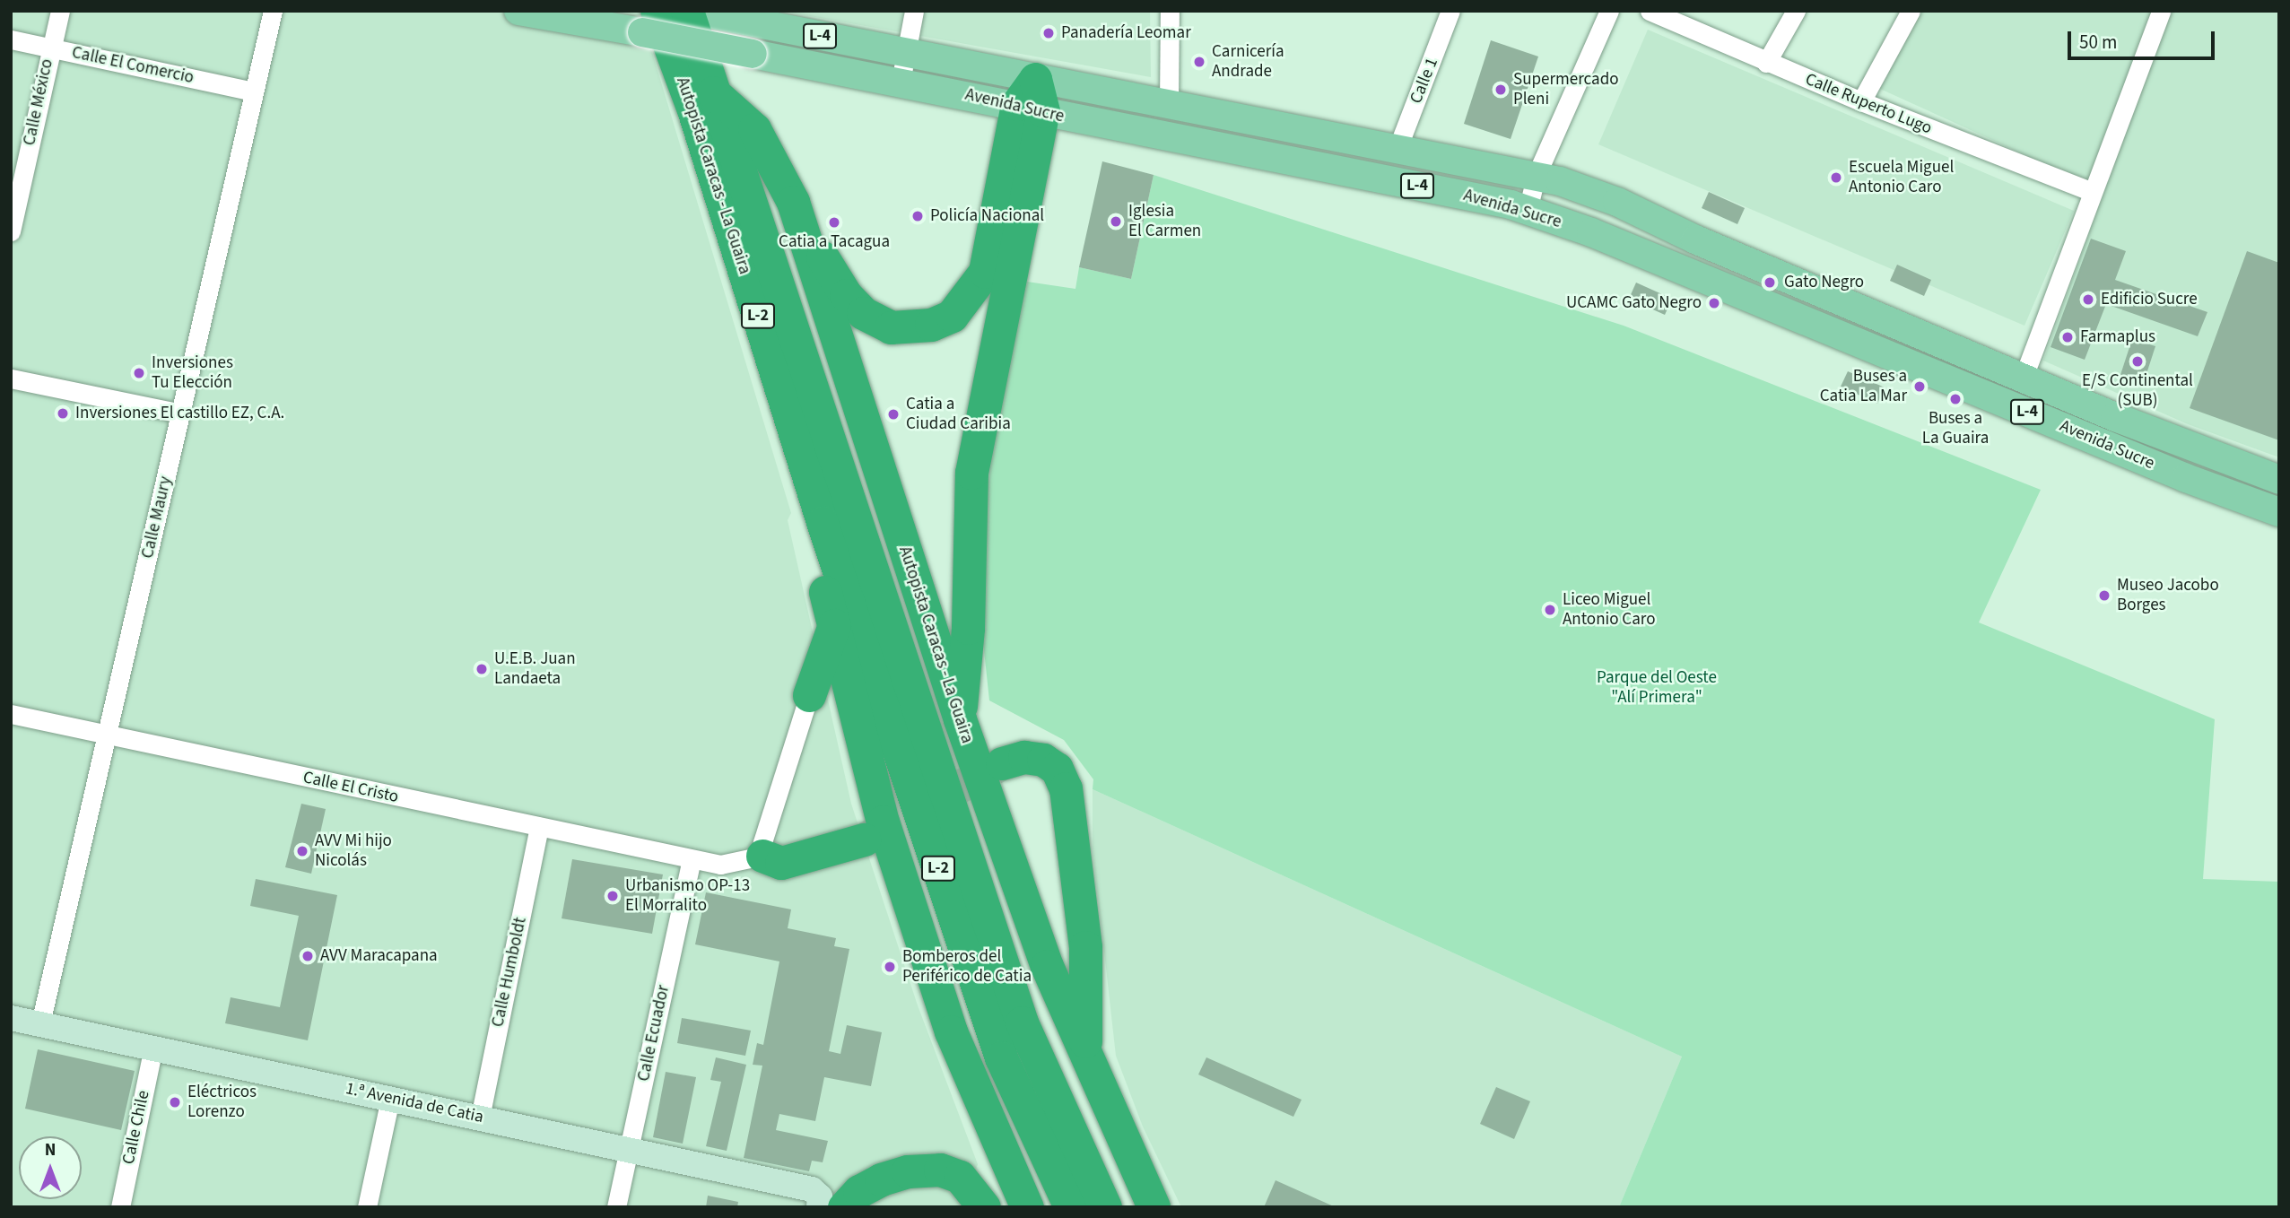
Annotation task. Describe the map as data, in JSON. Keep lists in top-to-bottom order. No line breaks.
{"streets":{"highway":["Autopista Caracas - La Guaira","L-2"],"main road":["L-4","Avenida Sucre"],"street":["Calle El Comercio","Calle 1","Calle México","Calle Ruperto Lugo","Calle Maury","Calle El Cristo","Calle Humboldt","Calle Ecuador","1.ª Avenida de Catia","Calle Chile"]},"crossings":[["Calle El Comercio","Calle México"],["Calle El Comercio","Calle Maury"],["Calle 1","Avenida Sucre"],["Avenida Sucre","Autopista Caracas - La Guaira"],["Autopista Caracas - La Guaira","L-2"],["Calle Maury","Calle El Cristo"],["Calle Maury","1.ª Avenida de Catia"],["Calle El Cristo","Calle Humboldt"],["Calle El Cristo","Calle Ecuador"],["Calle Humboldt","1.ª Avenida de Catia"],["Calle Ecuador","1.ª Avenida de Catia"],["1.ª Avenida de Catia","Calle Chile"]],"parks":["Parque del Oeste \"Alí Primera\""],"places":["Panadería Leomar","Carnicería Andrade","Supermercado Pleni","Escuela Miguel Antonio Caro","Policía Nacional","Iglesia El Carmen","Catia a Tacagua","Gato Negro","Edificio Sucre","UCAMC Gato Negro","Farmaplus","E/S Continental (SUB)","Inversiones Tu Elección","Buses a Catia La Mar","Buses a La Guaira","Inversiones El castillo EZ, C.A.","Catia a Ciudad Caribia","Museo Jacobo Borges","Liceo Miguel Antonio Caro","U.E.B. Juan Landaeta","AVV Mi hijo Nicolás","Urbanismo OP-13 El Morralito","AVV Maracapana","Bomberos del Periférico de Catia","Eléctricos Lorenzo"],"scale_bar":"50 m","north":"top"}
